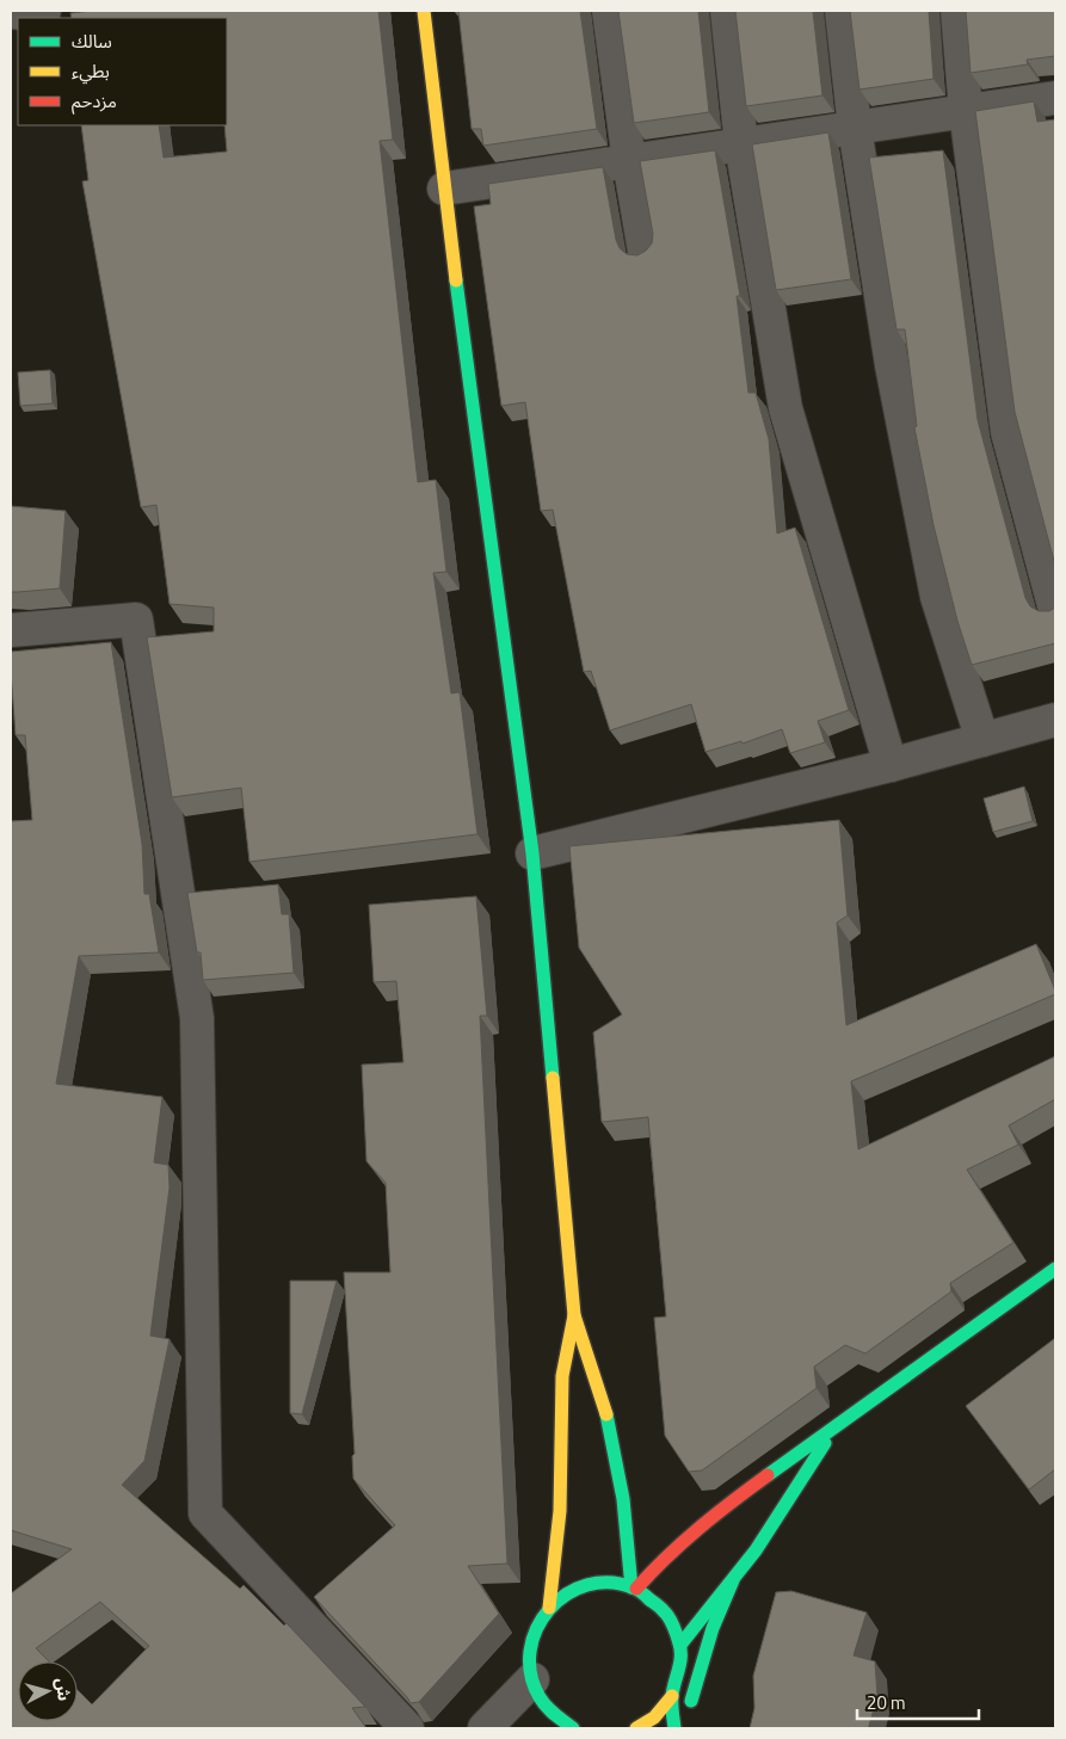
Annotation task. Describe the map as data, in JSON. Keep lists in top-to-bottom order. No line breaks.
{"legend":["سالك","بطيء","مزدحم"],"scale_bar":"20 m","north":"right"}
